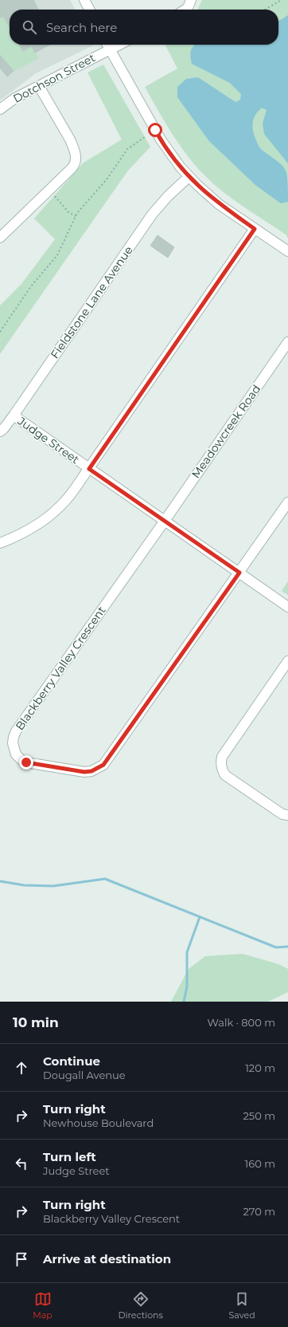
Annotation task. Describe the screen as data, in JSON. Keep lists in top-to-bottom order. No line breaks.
{"streets":{"street":["Dotchson Street","Fieldstone Lane Avenue","Meadowcreek Road","Judge Street","Blackberry Valley Crescent"]},"crossings":[["Fieldstone Lane Avenue","Judge Street"],["Meadowcreek Road","Judge Street"],["Meadowcreek Road","Blackberry Valley Crescent"],["Judge Street","Blackberry Valley Crescent"]],"page":{"search":"Search here","heading":["10 min","Walk · 800 m"],"list":[["Continue","Dougall Avenue","120 m"],["Turn right","Newhouse Boulevard","250 m"],["Turn left","Judge Street","160 m"],["Turn right","Blackberry Valley Crescent","270 m"],"Arrive at destination"],"nav":["Map","Directions","Saved"]}}
